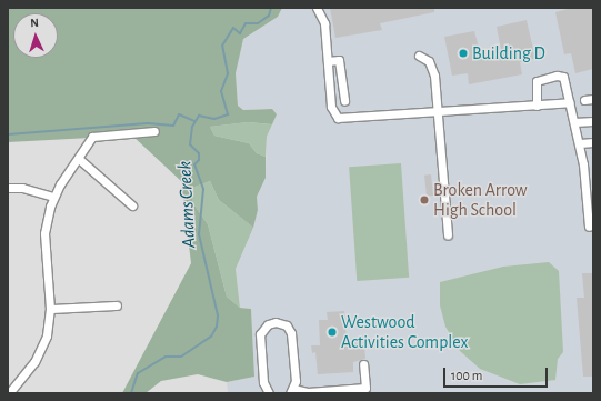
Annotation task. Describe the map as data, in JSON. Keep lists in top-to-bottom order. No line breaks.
{"water":["Adams Creek"],"places":["Building D","Broken Arrow High School","Westwood Activities Complex"],"scale_bar":"100 m","north":"top"}
